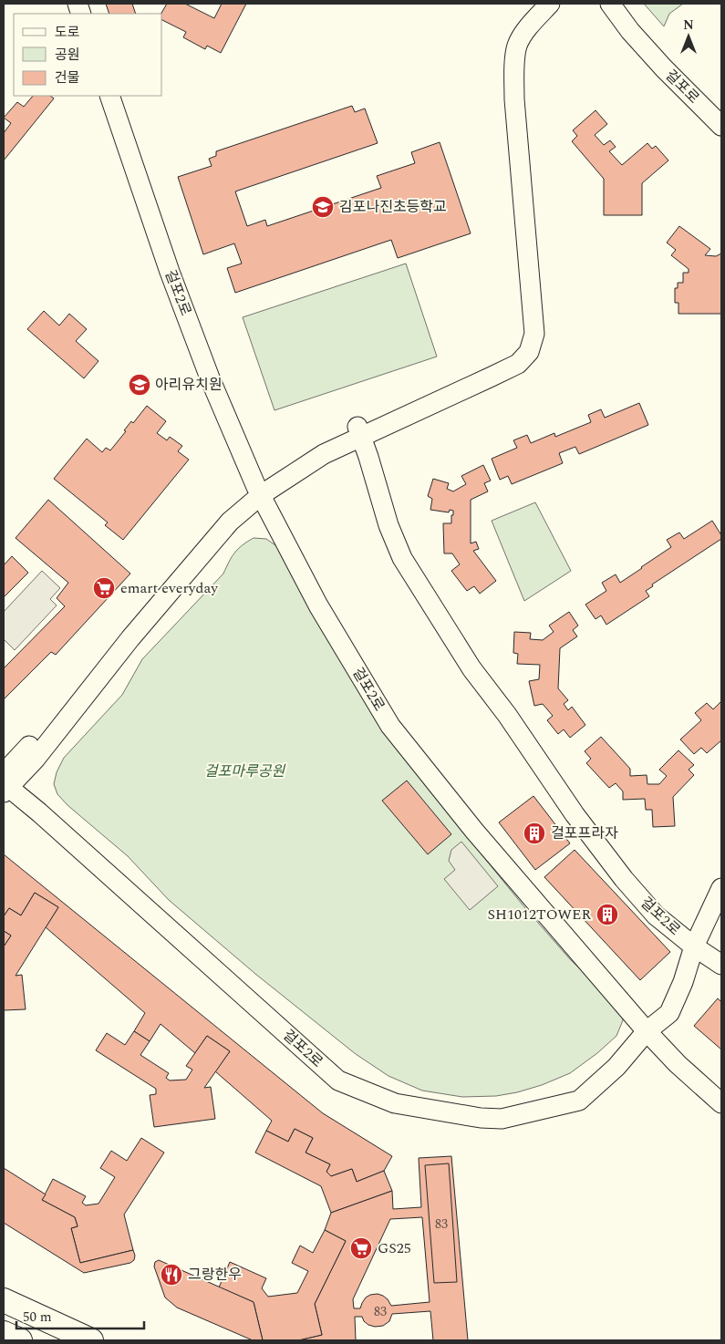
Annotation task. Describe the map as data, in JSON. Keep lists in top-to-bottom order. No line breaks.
{"streets":{"street":["걸포로","걸포2로"]},"parks":["걸포마루공원"],"places":{"school or university":["김포나진초등학교","아리유치원"],"supermarket":["emart everyday","GS25"],"building":["걸포프라자","SH1012TOWER"],"restaurant":["그랑한우"]},"house_numbers":["83","83"],"legend":["도로","공원","건물"],"scale_bar":"50 m","north":"top"}
